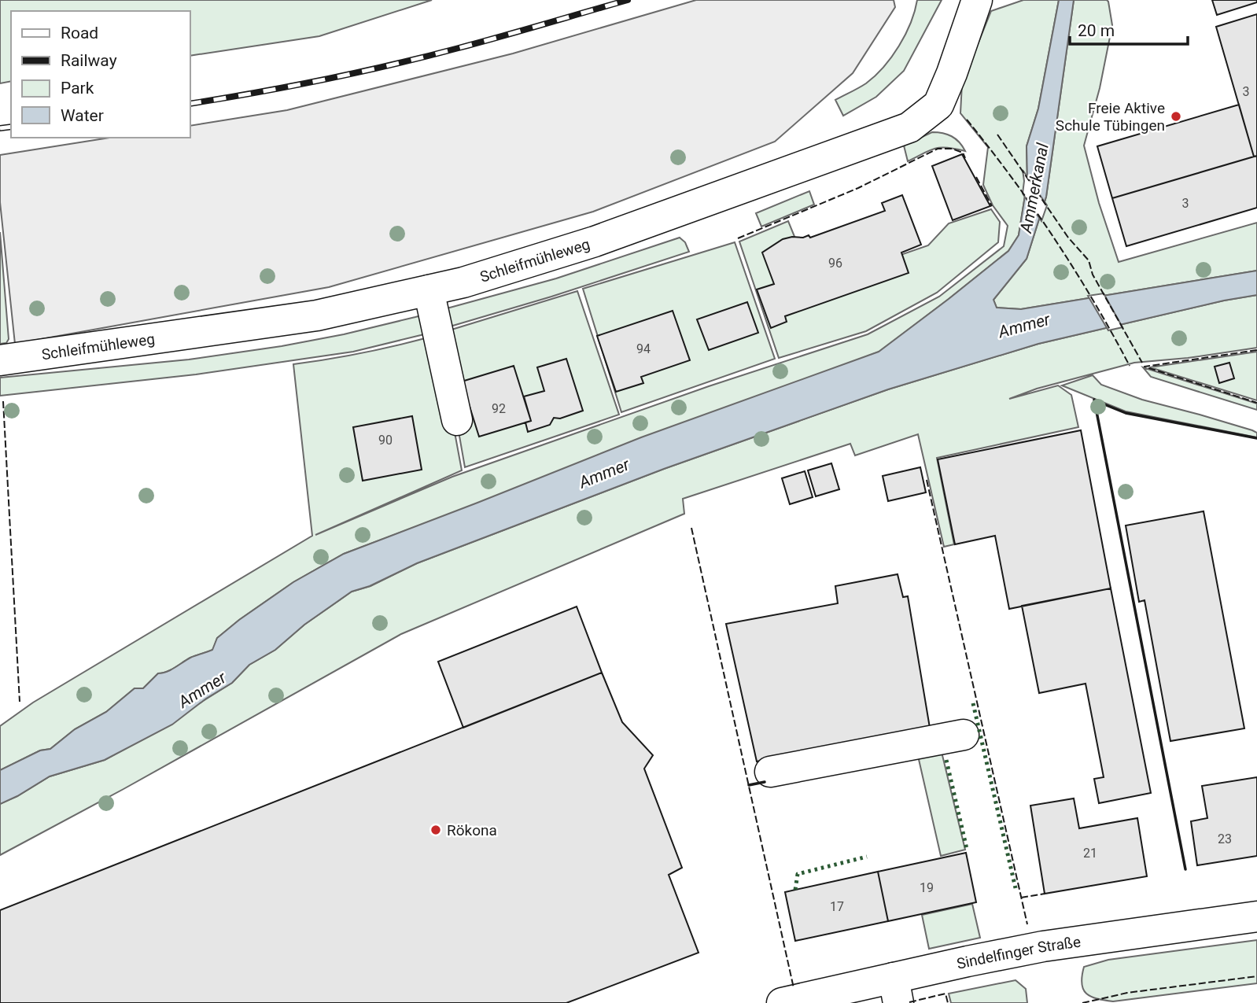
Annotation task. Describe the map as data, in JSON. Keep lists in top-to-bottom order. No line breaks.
{"streets":{"street":["Schleifmühleweg","Sindelfinger Straße"]},"water":["Ammerkanal","Ammer"],"places":["Freie Aktive Schule Tübingen","Rökona"],"house_numbers":["3","3","96","94","92","90","23","21","19","17"],"legend":["Road","Railway","Park","Water"],"scale_bar":"20 m"}
